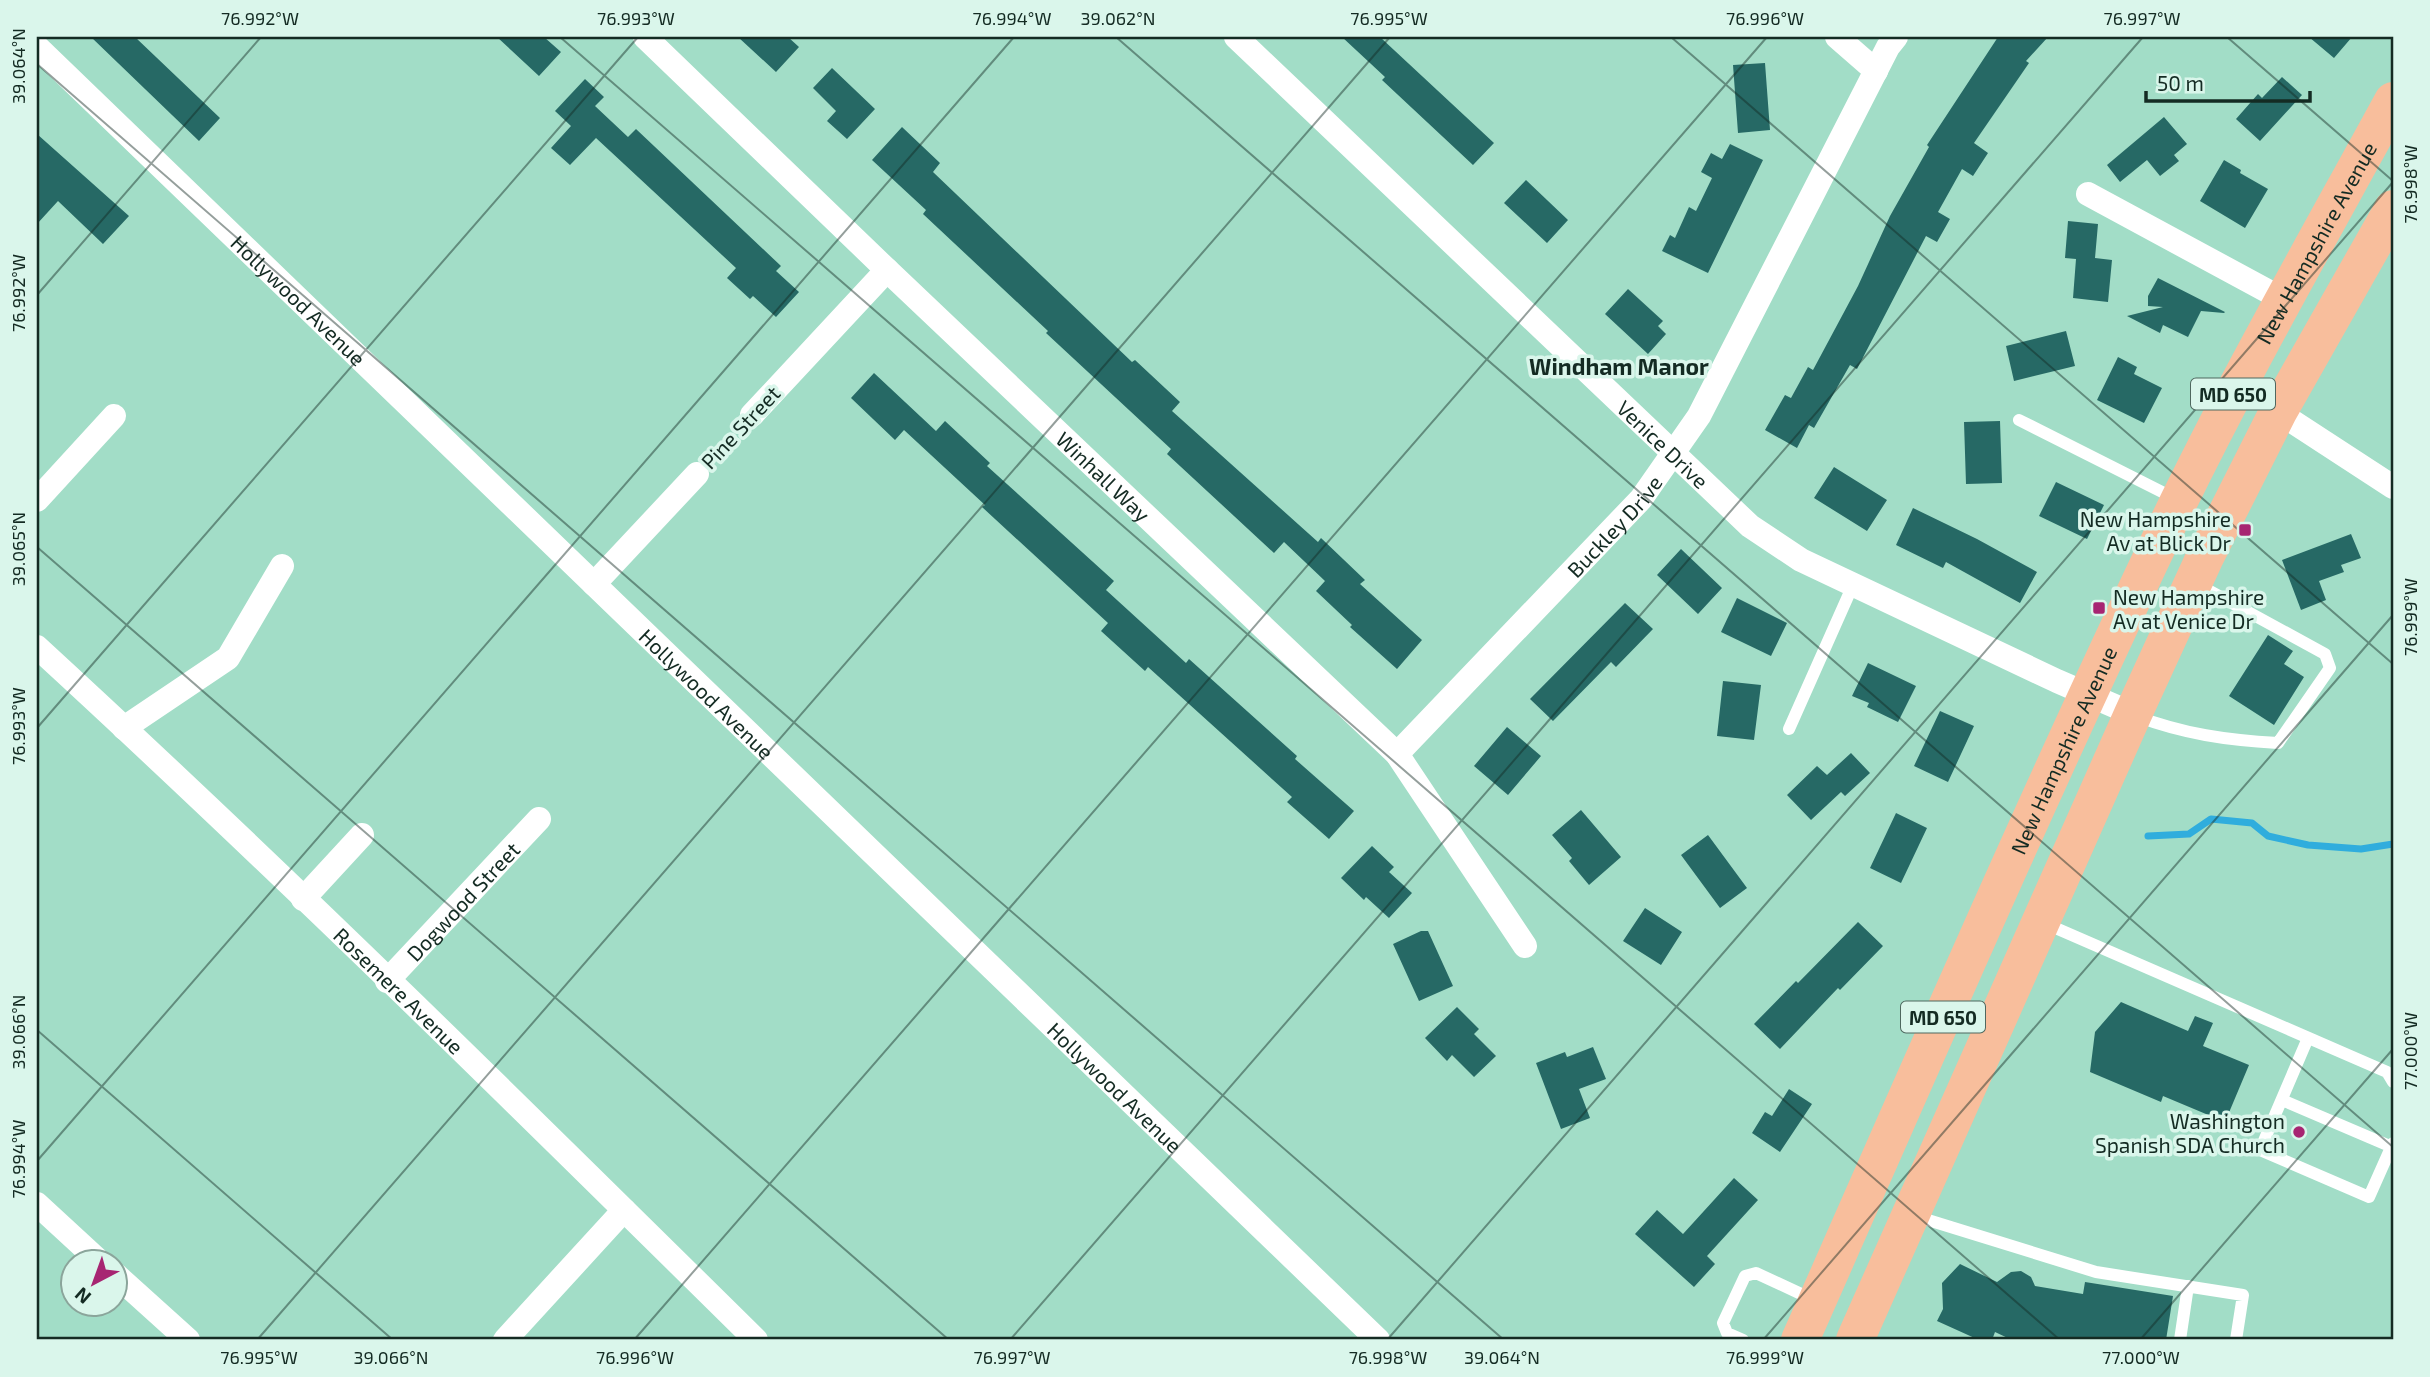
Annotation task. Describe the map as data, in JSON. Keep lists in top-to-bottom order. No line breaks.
{"streets":{"main road":["New Hampshire Avenue","MD 650"],"street":["Hollywood Avenue","Pine Street","Venice Drive","Winhall Way","Buckley Drive","Dogwood Street","Rosemere Avenue"]},"crossings":[["New Hampshire Avenue","Venice Drive"],["Hollywood Avenue","Pine Street"],["MD 650","Venice Drive"],["Pine Street","Winhall Way"],["Venice Drive","Buckley Drive"],["Winhall Way","Buckley Drive"],["Dogwood Street","Rosemere Avenue"]],"districts":["Windham Manor"],"places":{"transit":["New Hampshire Av at Blick Dr","New Hampshire Av at Venice Dr"],"other":["Washington Spanish SDA Church"]},"scale_bar":"50 m","north":"bottom left","coordinates":["76.992°W","76.993°W","76.994°W","39.062°N","76.995°W","76.996°W","76.997°W","39.064°N","76.998°W","39.065°N","76.999°W","39.066°N","77.000°W"]}
